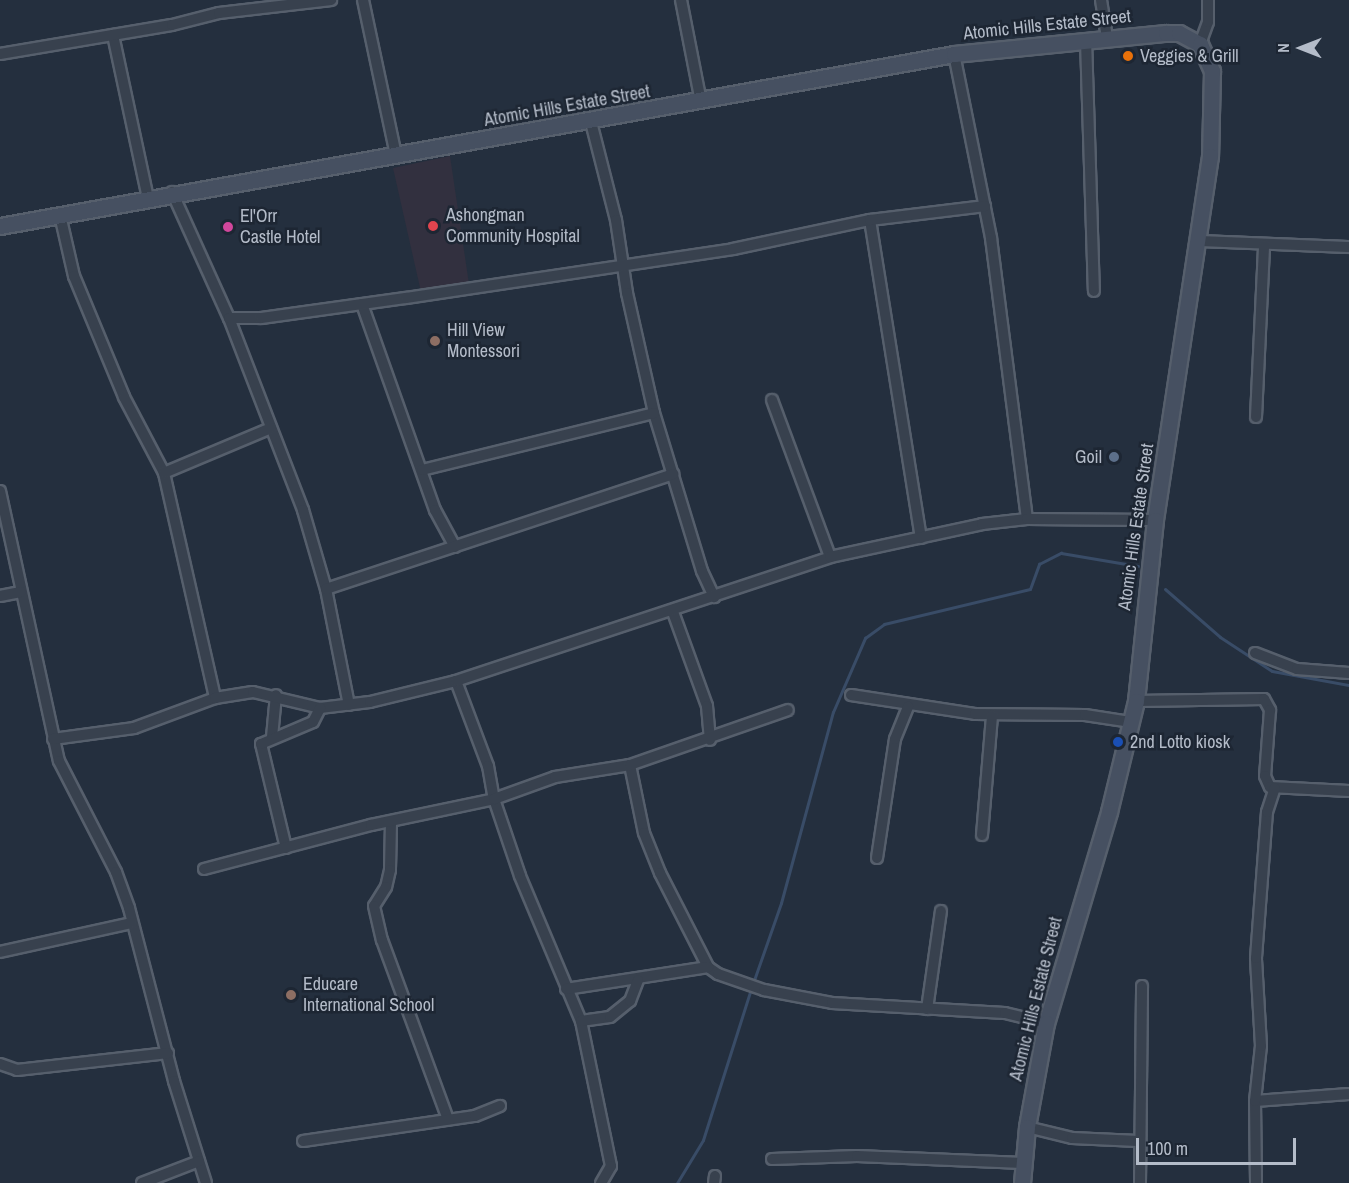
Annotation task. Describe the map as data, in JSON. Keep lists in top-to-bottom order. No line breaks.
{"streets":{"street":["Atomic Hills Estate Street"]},"places":["Veggies & Grill","Ashongman Community Hospital","El'Orr Castle Hotel","Hill View Montessori","Goil","2nd Lotto kiosk","Educare International School"],"scale_bar":"100 m","north":"left"}
